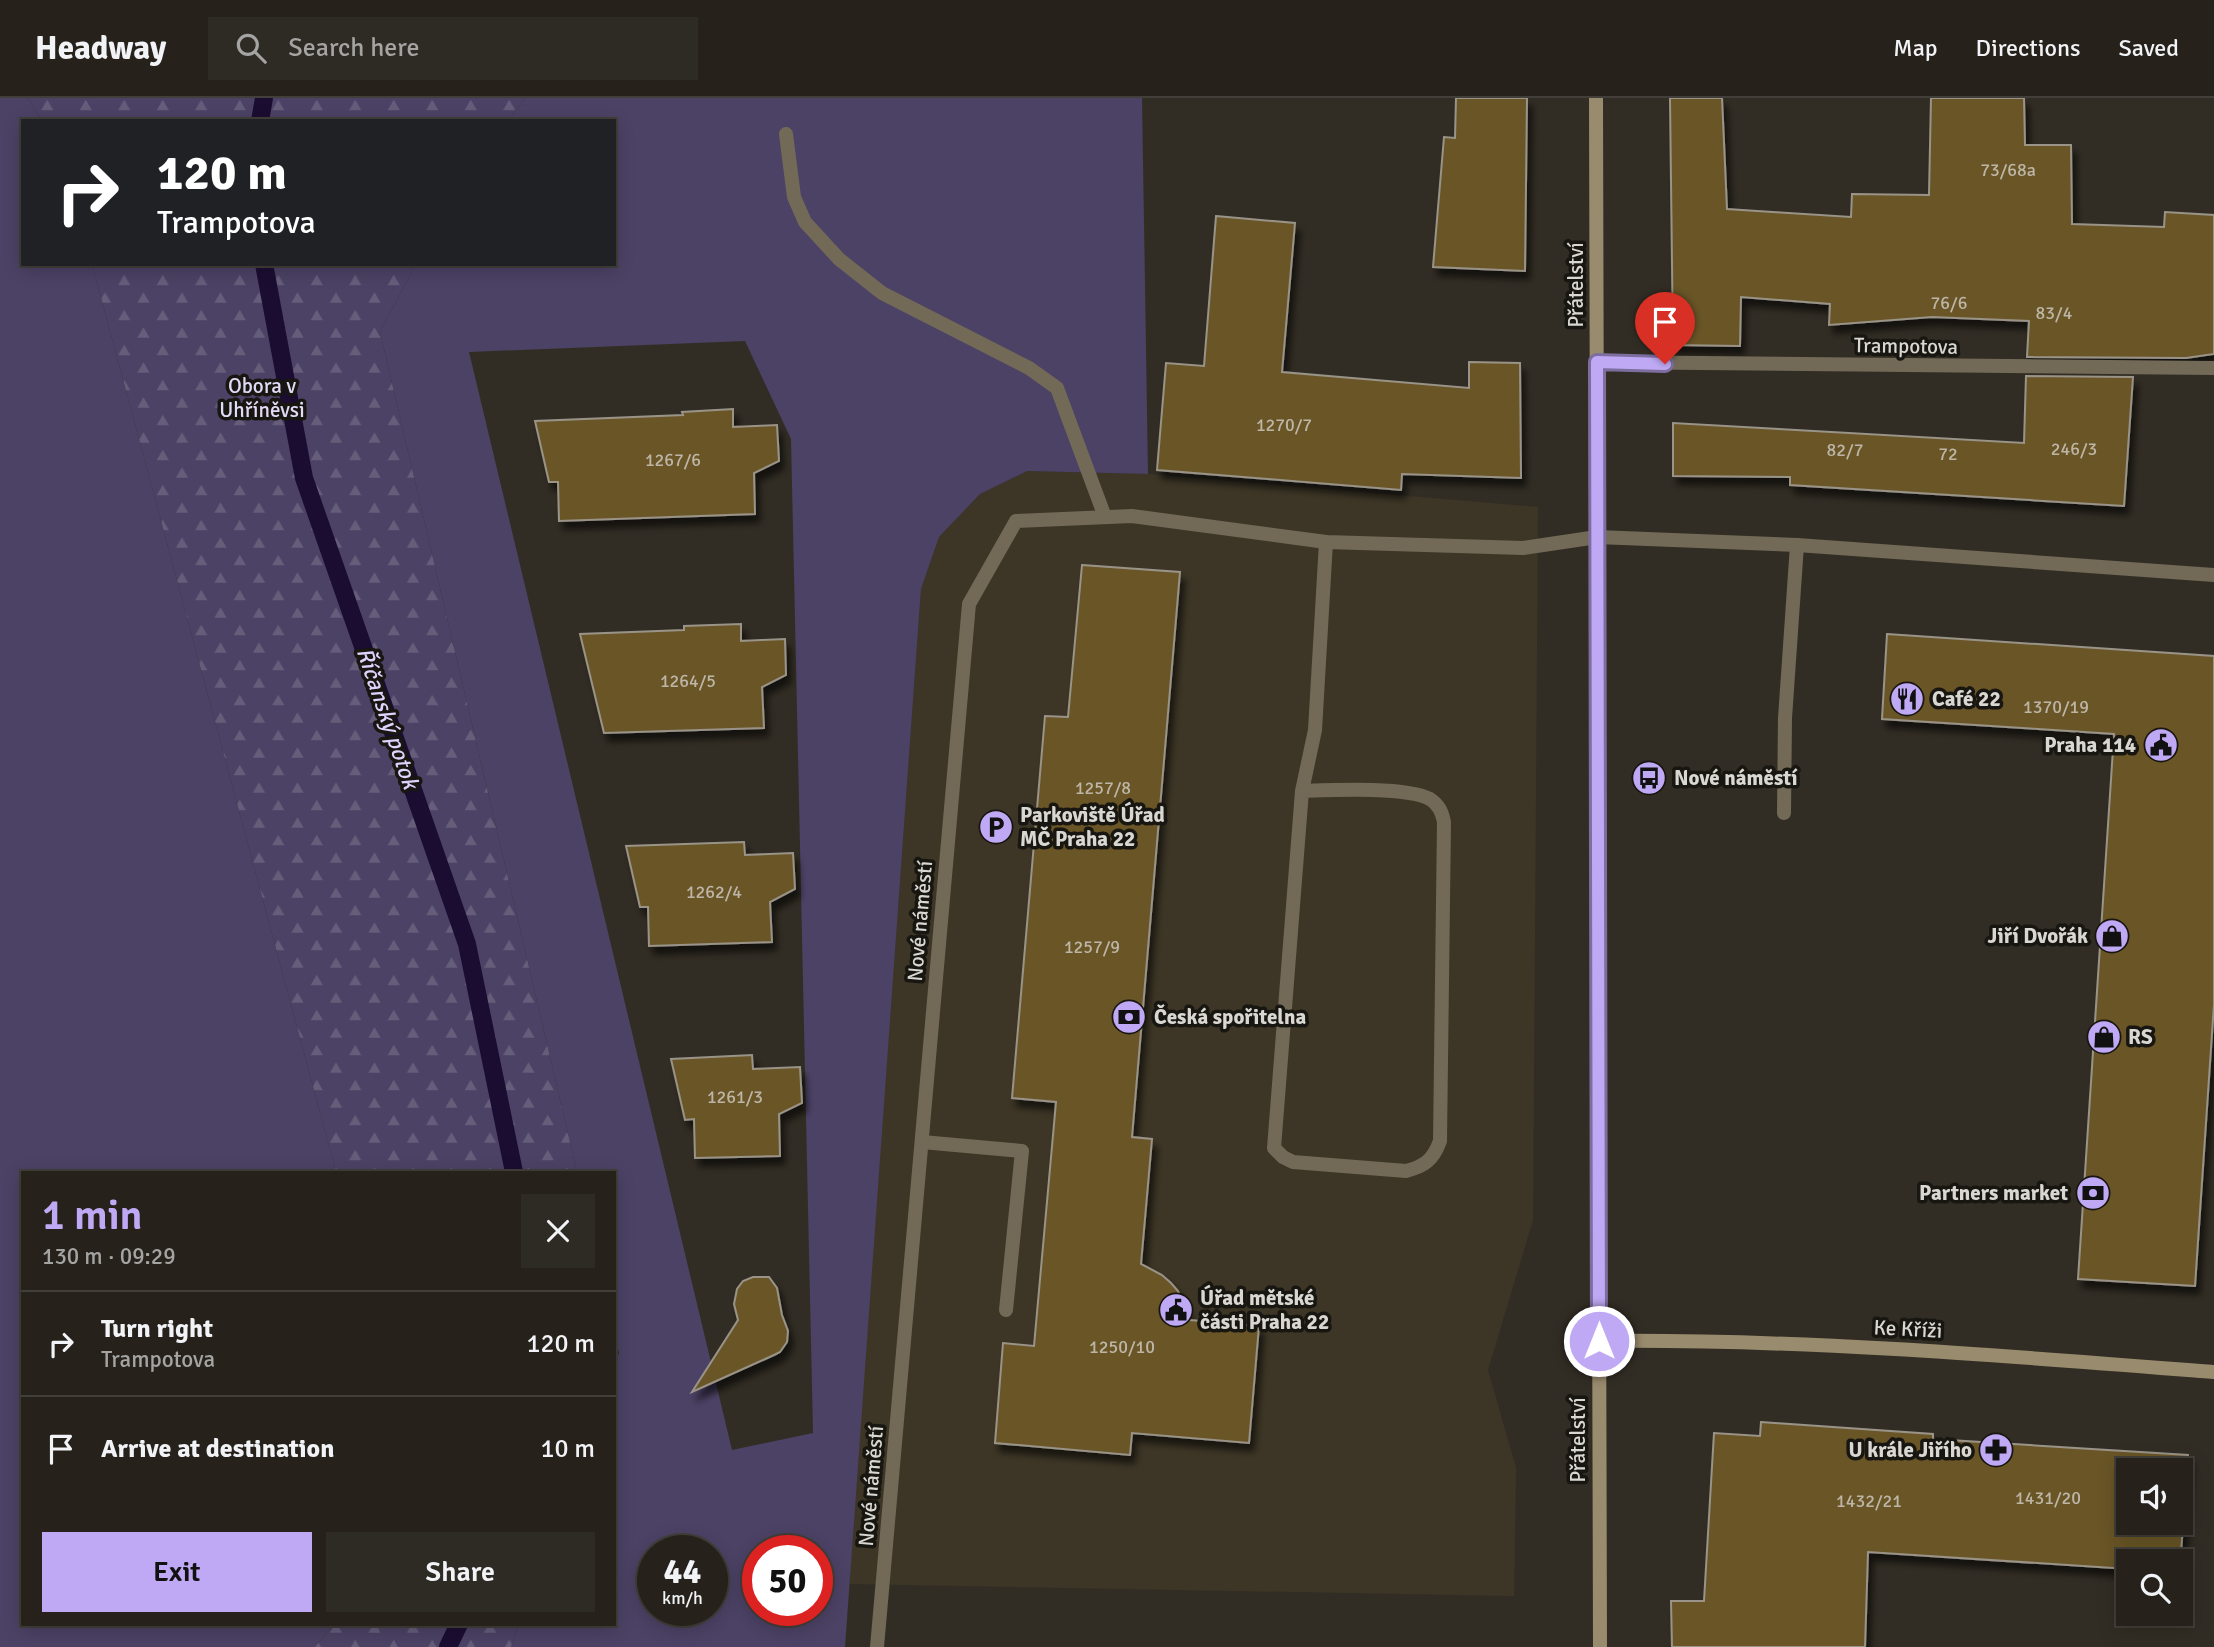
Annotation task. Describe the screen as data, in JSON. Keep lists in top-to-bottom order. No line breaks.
{"streets":{"main road":["Přátelství","Ke Kříži"],"street":["Trampotova","Nové náměstí"]},"crossings":[["Přátelství","Trampotova"],["Přátelství","Nové náměstí"],["Přátelství","Ke Kříži"]],"water":["Říčanský potok"],"parks":["Obora v Uhříněvsi"],"places":{"restaurant":["Café 22"],"public building":["Praha 114","Úřad mětské části Praha 22"],"bus stop":["Nové náměstí"],"parking":["Parkoviště Úřad MČ Praha 22"],"shop":["Jiří Dvořák","RS"],"bank":["Česká spořitelna","Partners market"],"pharmacy":["U krále Jiřího"]},"house_numbers":["73/68a","76/6","83/4","1270/7","246/3","82/7","72","1267/6","1264/5","1370/19","1257/8","1262/4","1257/9","1261/3","1250/10","1431/20","1432/21"],"page":{"header":"Headway","search":"Search here","nav":["Map","Directions","Saved"],"turn":["120 m","Trampotova"],"heading":["1 min","130 m · 09:29"],"list":[{"name":"Turn right","note":"Trampotova","value":"120 m"},{"name":"Arrive at destination","value":"10 m"}],"buttons":["Exit","Share"],"speed":"44 km/h","limit":"50"}}
